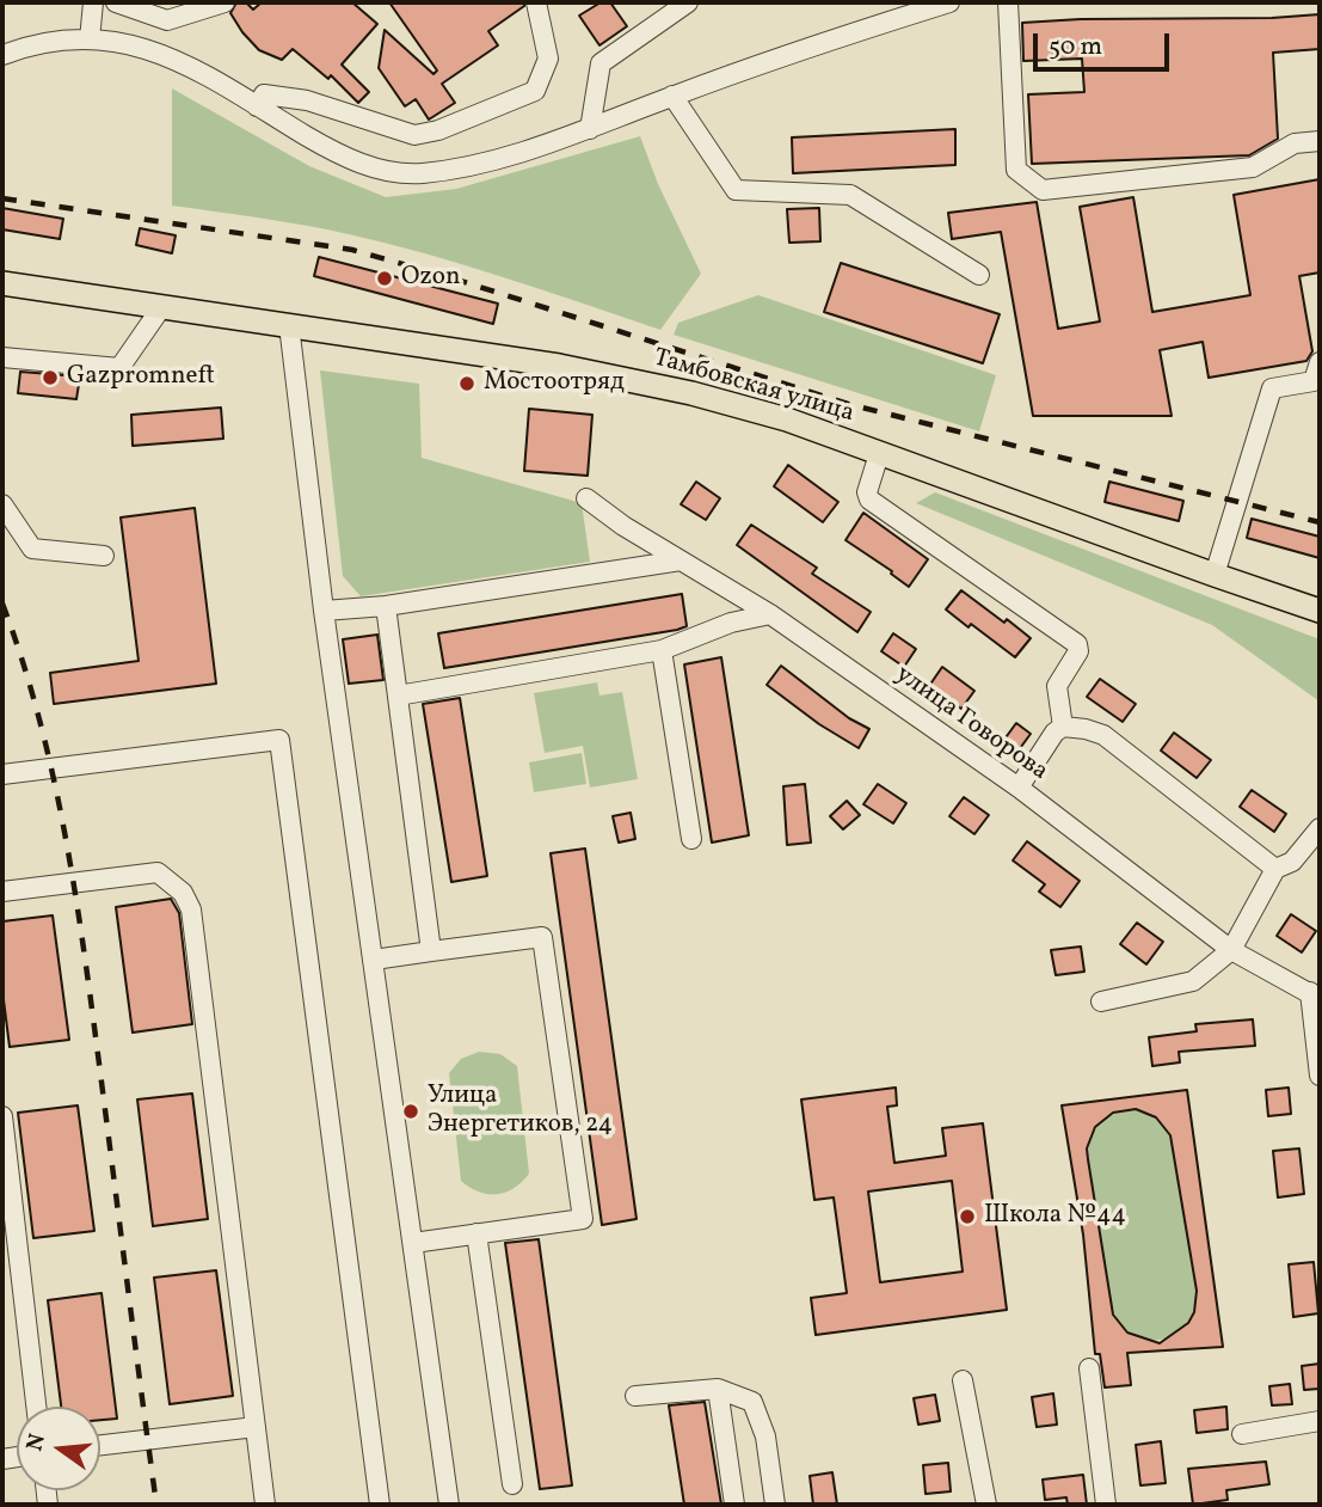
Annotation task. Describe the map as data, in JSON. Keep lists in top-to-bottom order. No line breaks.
{"streets":{"main road":["Тамбовская улица"],"street":["улица Говорова"]},"places":["Ozon","Gazpromneft","Мостоотряд","Улица Энергетиков, 24","Школа №44"],"scale_bar":"50 m","north":"left"}
